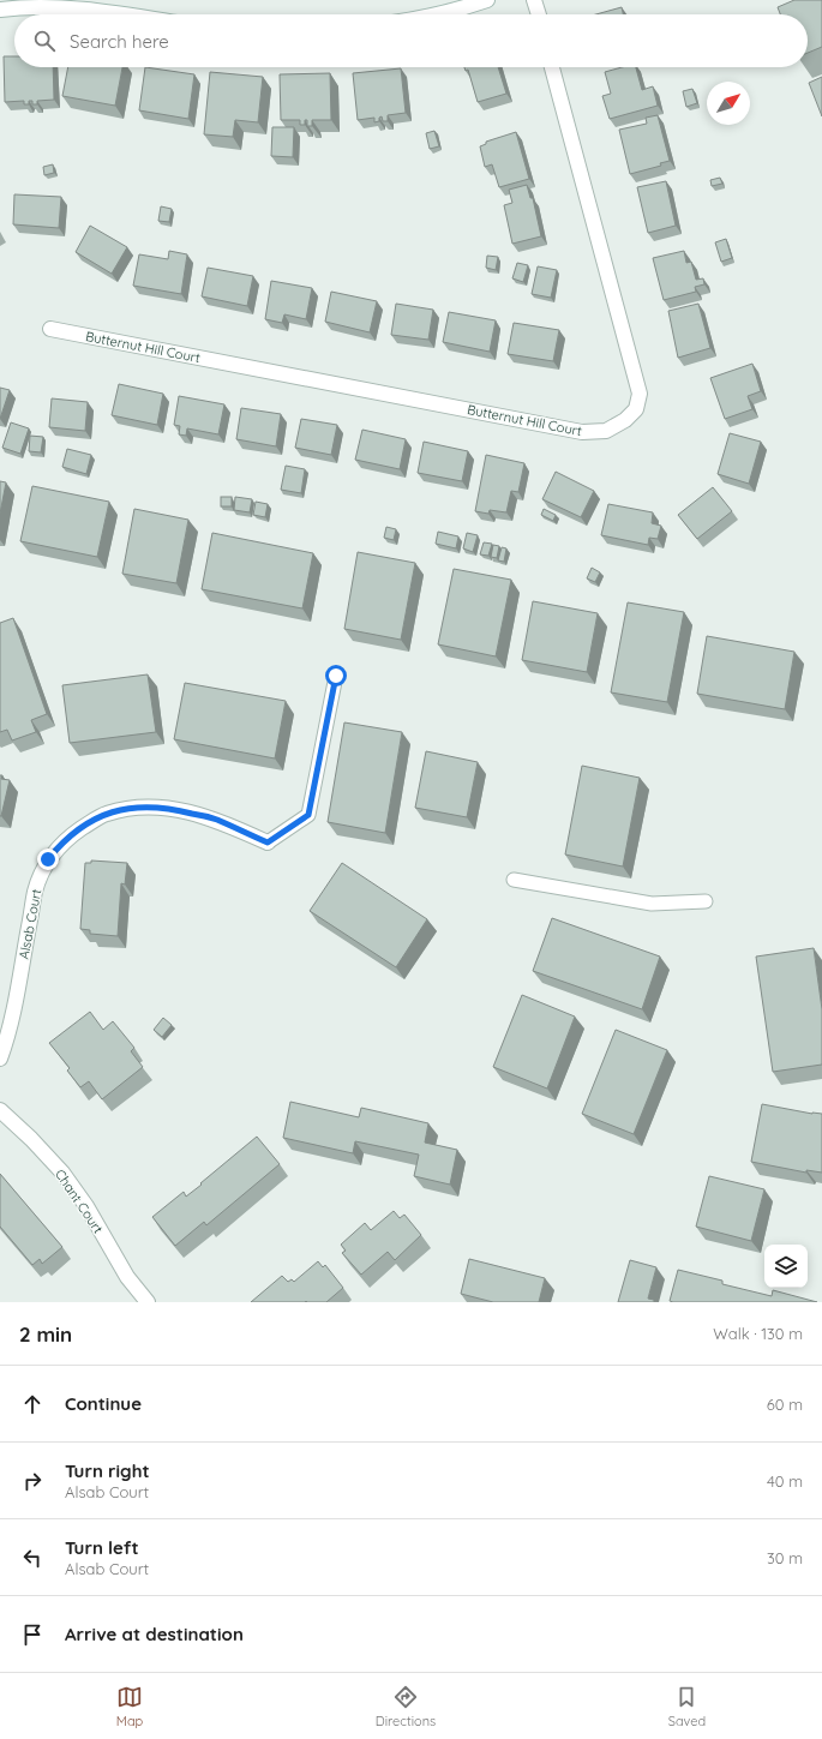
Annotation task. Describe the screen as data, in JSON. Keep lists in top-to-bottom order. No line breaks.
{"streets":{"street":["Butternut Hill Court","Alsab Court","Chant Court"]},"north":"top right","page":{"search":"Search here","heading":["2 min","Walk · 130 m"],"list":[["Continue","60 m"],["Turn right","Alsab Court","40 m"],["Turn left","Alsab Court","30 m"],"Arrive at destination"],"nav":["Map","Directions","Saved"]}}
